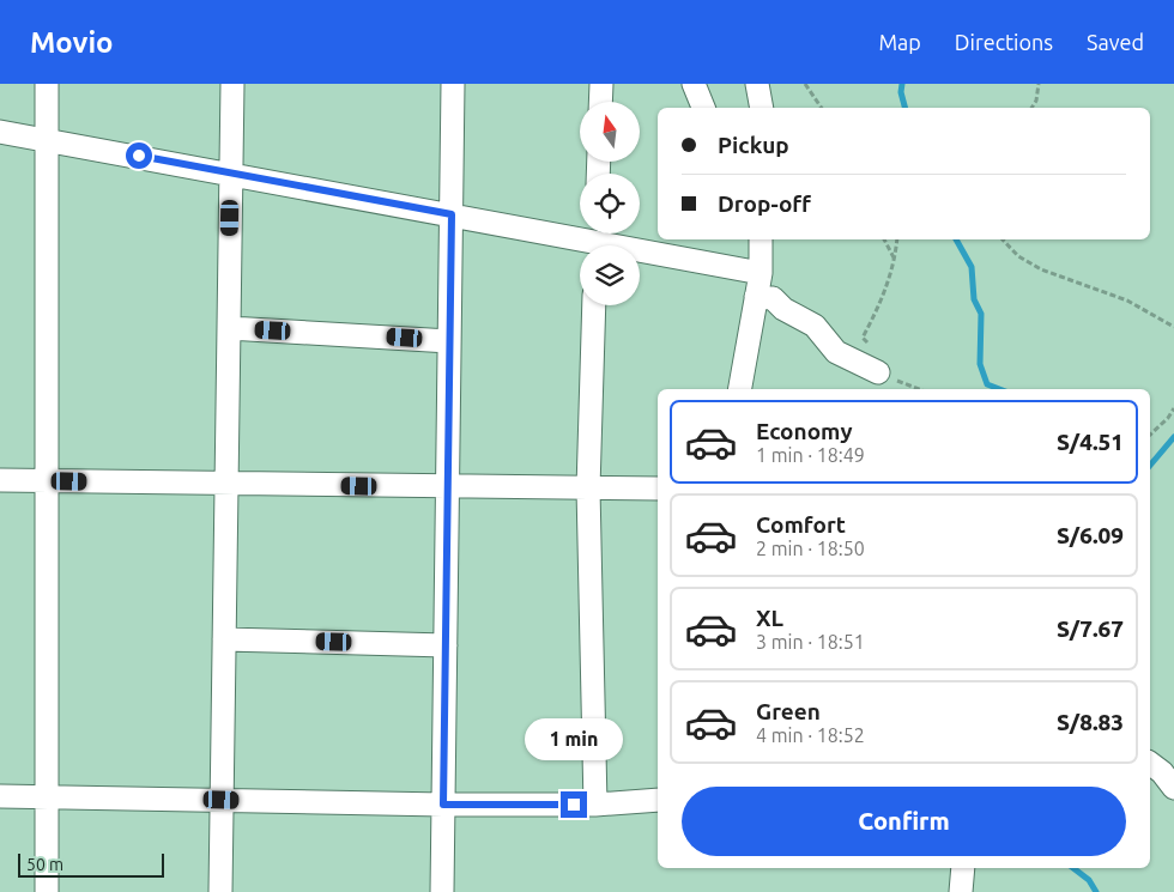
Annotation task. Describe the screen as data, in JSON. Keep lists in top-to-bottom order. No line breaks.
{"scale_bar":"50 m","north":"top","page":{"header":"Movio","nav":["Map","Directions","Saved"],"banner":["Pickup","Drop-off"],"list":[{"name":"Economy","note":"1 min · 18:49","value":"S/4.51"},{"name":"Comfort","note":"2 min · 18:50","value":"S/6.09"},{"name":"XL","note":"3 min · 18:51","value":"S/7.67"},{"name":"Green","note":"4 min · 18:52","value":"S/8.83"}],"bubble":"1 min","buttons":"Confirm","scale":"50 m"}}
